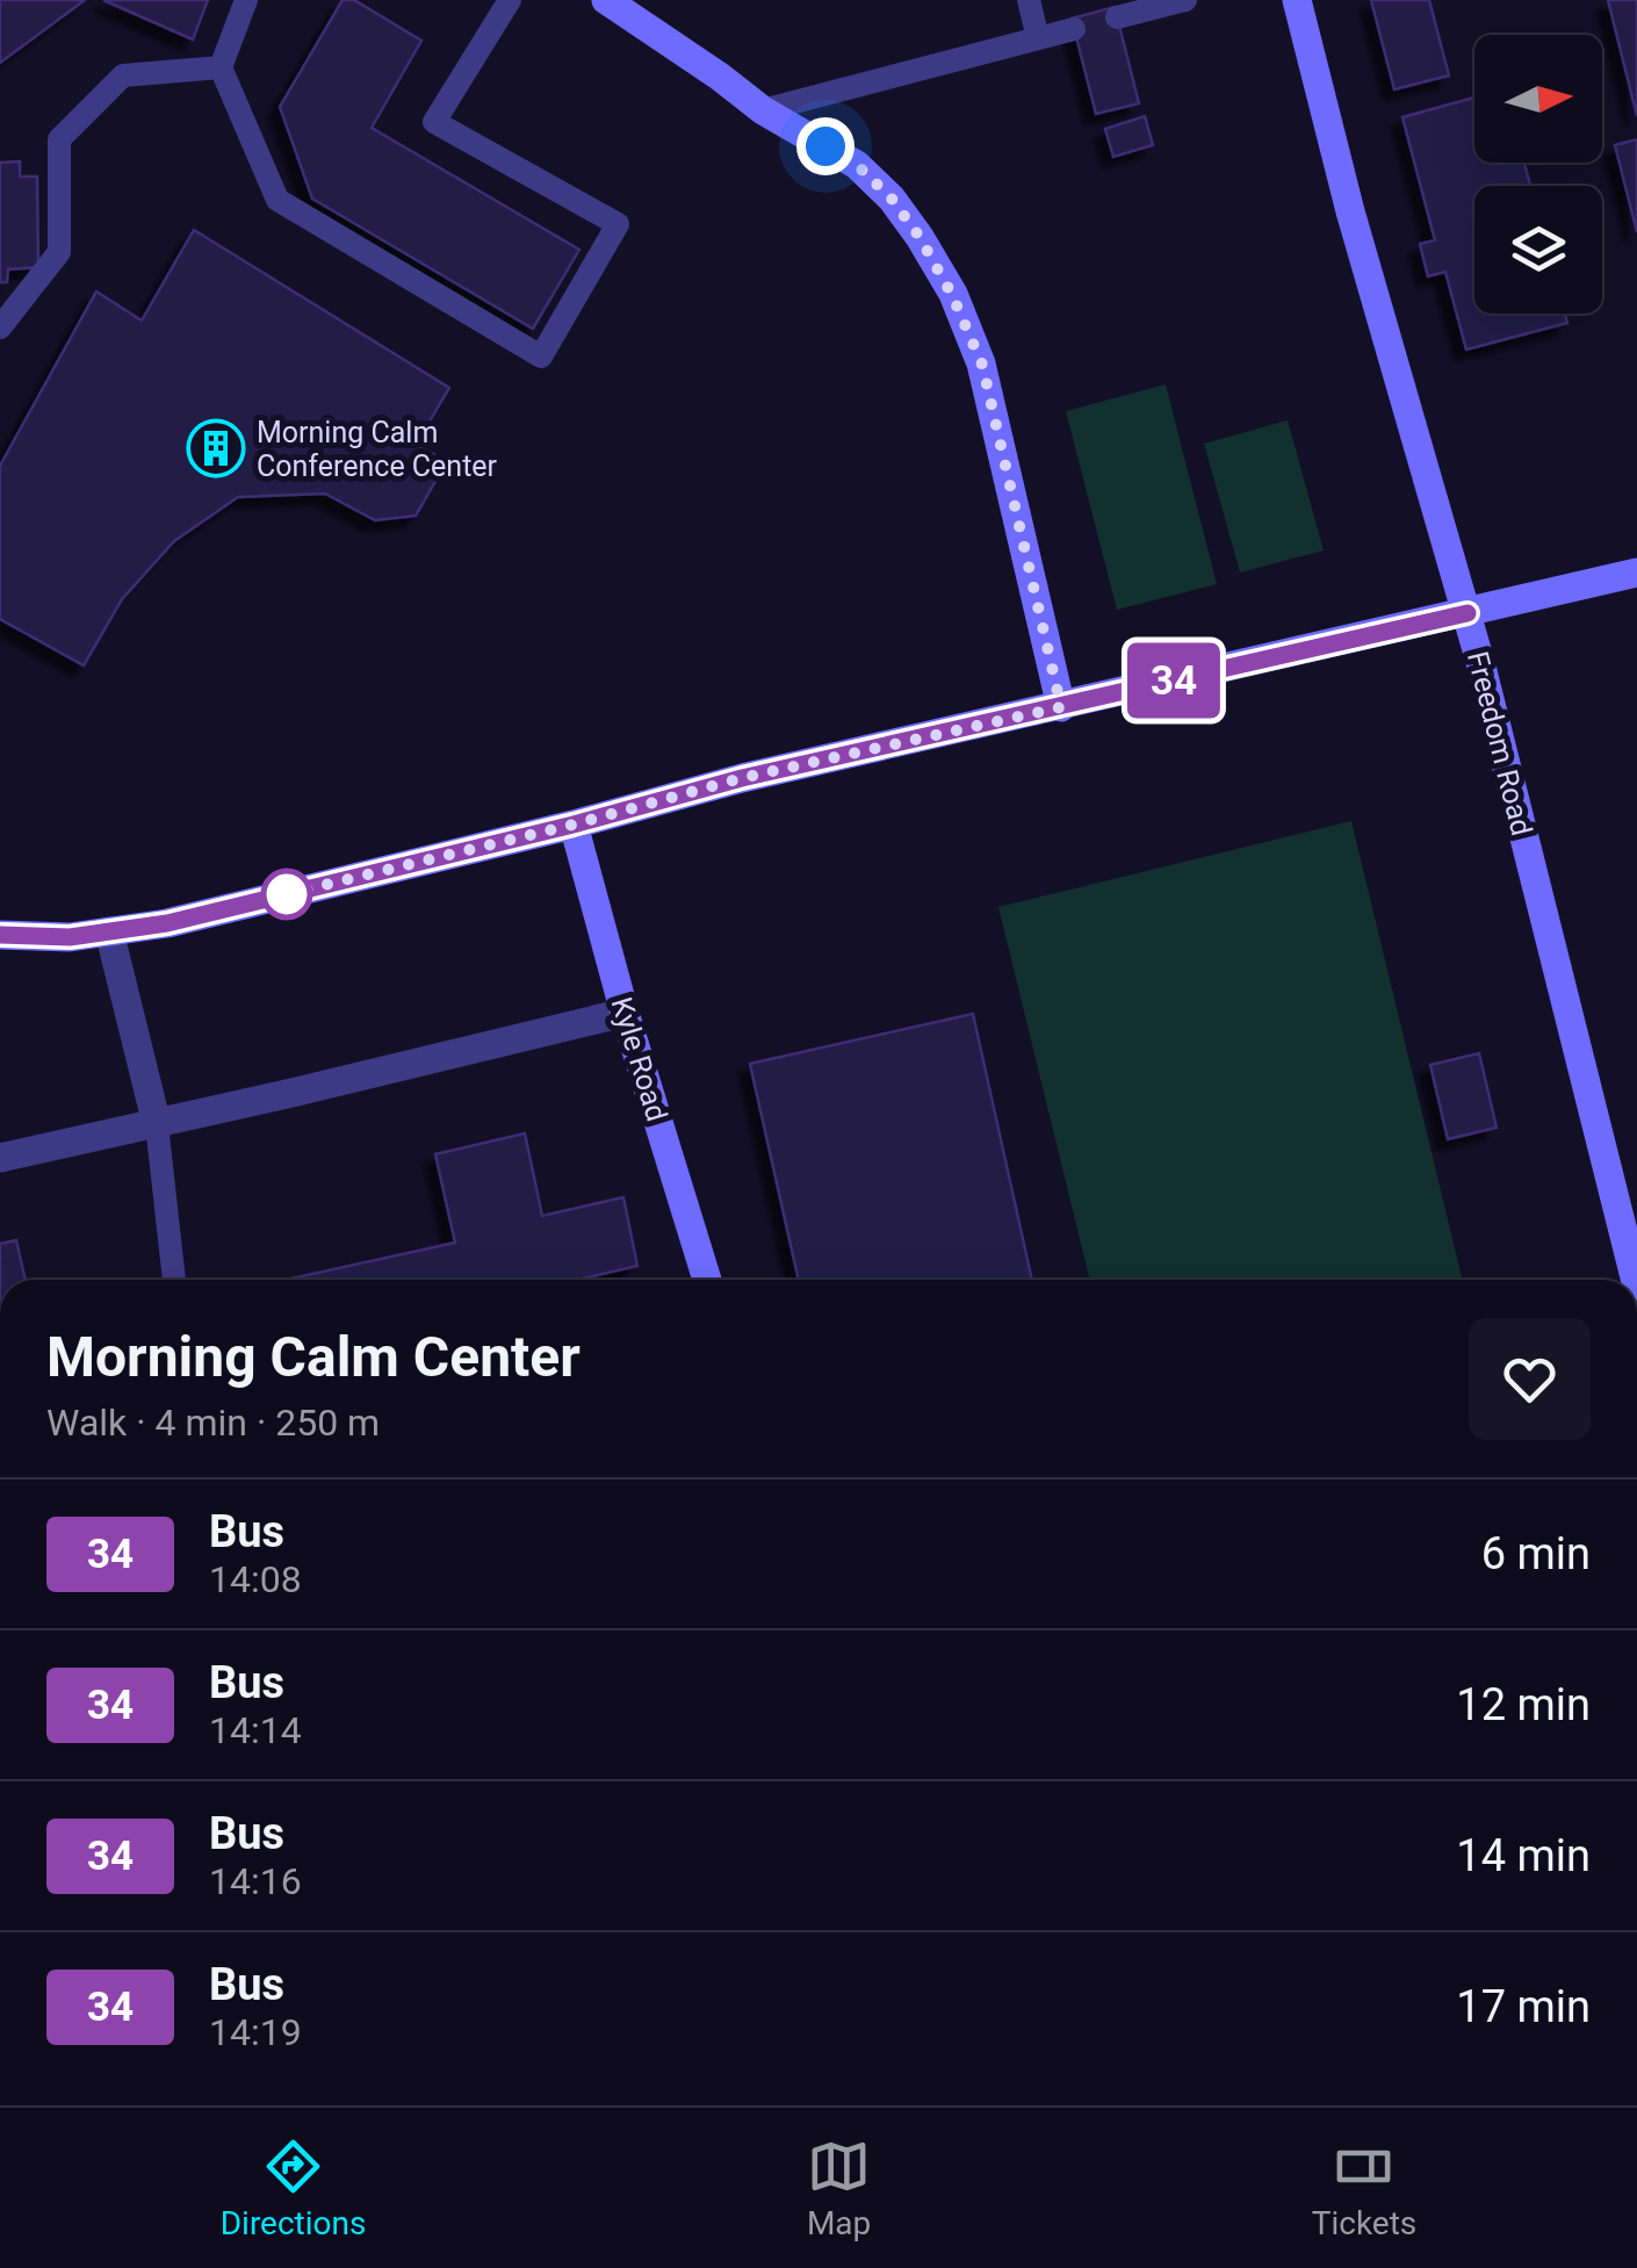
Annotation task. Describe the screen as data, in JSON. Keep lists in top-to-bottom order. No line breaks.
{"streets":{"street":["Freedom Road","Kyle Road"]},"places":{"building":["Morning Calm Conference Center"]},"lines":["bus line 34"],"north":"right","page":{"on_map":"34","heading":["Morning Calm Center","Walk · 4 min · 250 m"],"list":[{"mark":"34","name":"Bus","note":"14:08","value":"6 min"},{"mark":"34","name":"Bus","note":"14:14","value":"12 min"},{"mark":"34","name":"Bus","note":"14:16","value":"14 min"},{"mark":"34","name":"Bus","note":"14:19","value":"17 min"}],"tabs":["Directions","Map","Tickets"]}}
